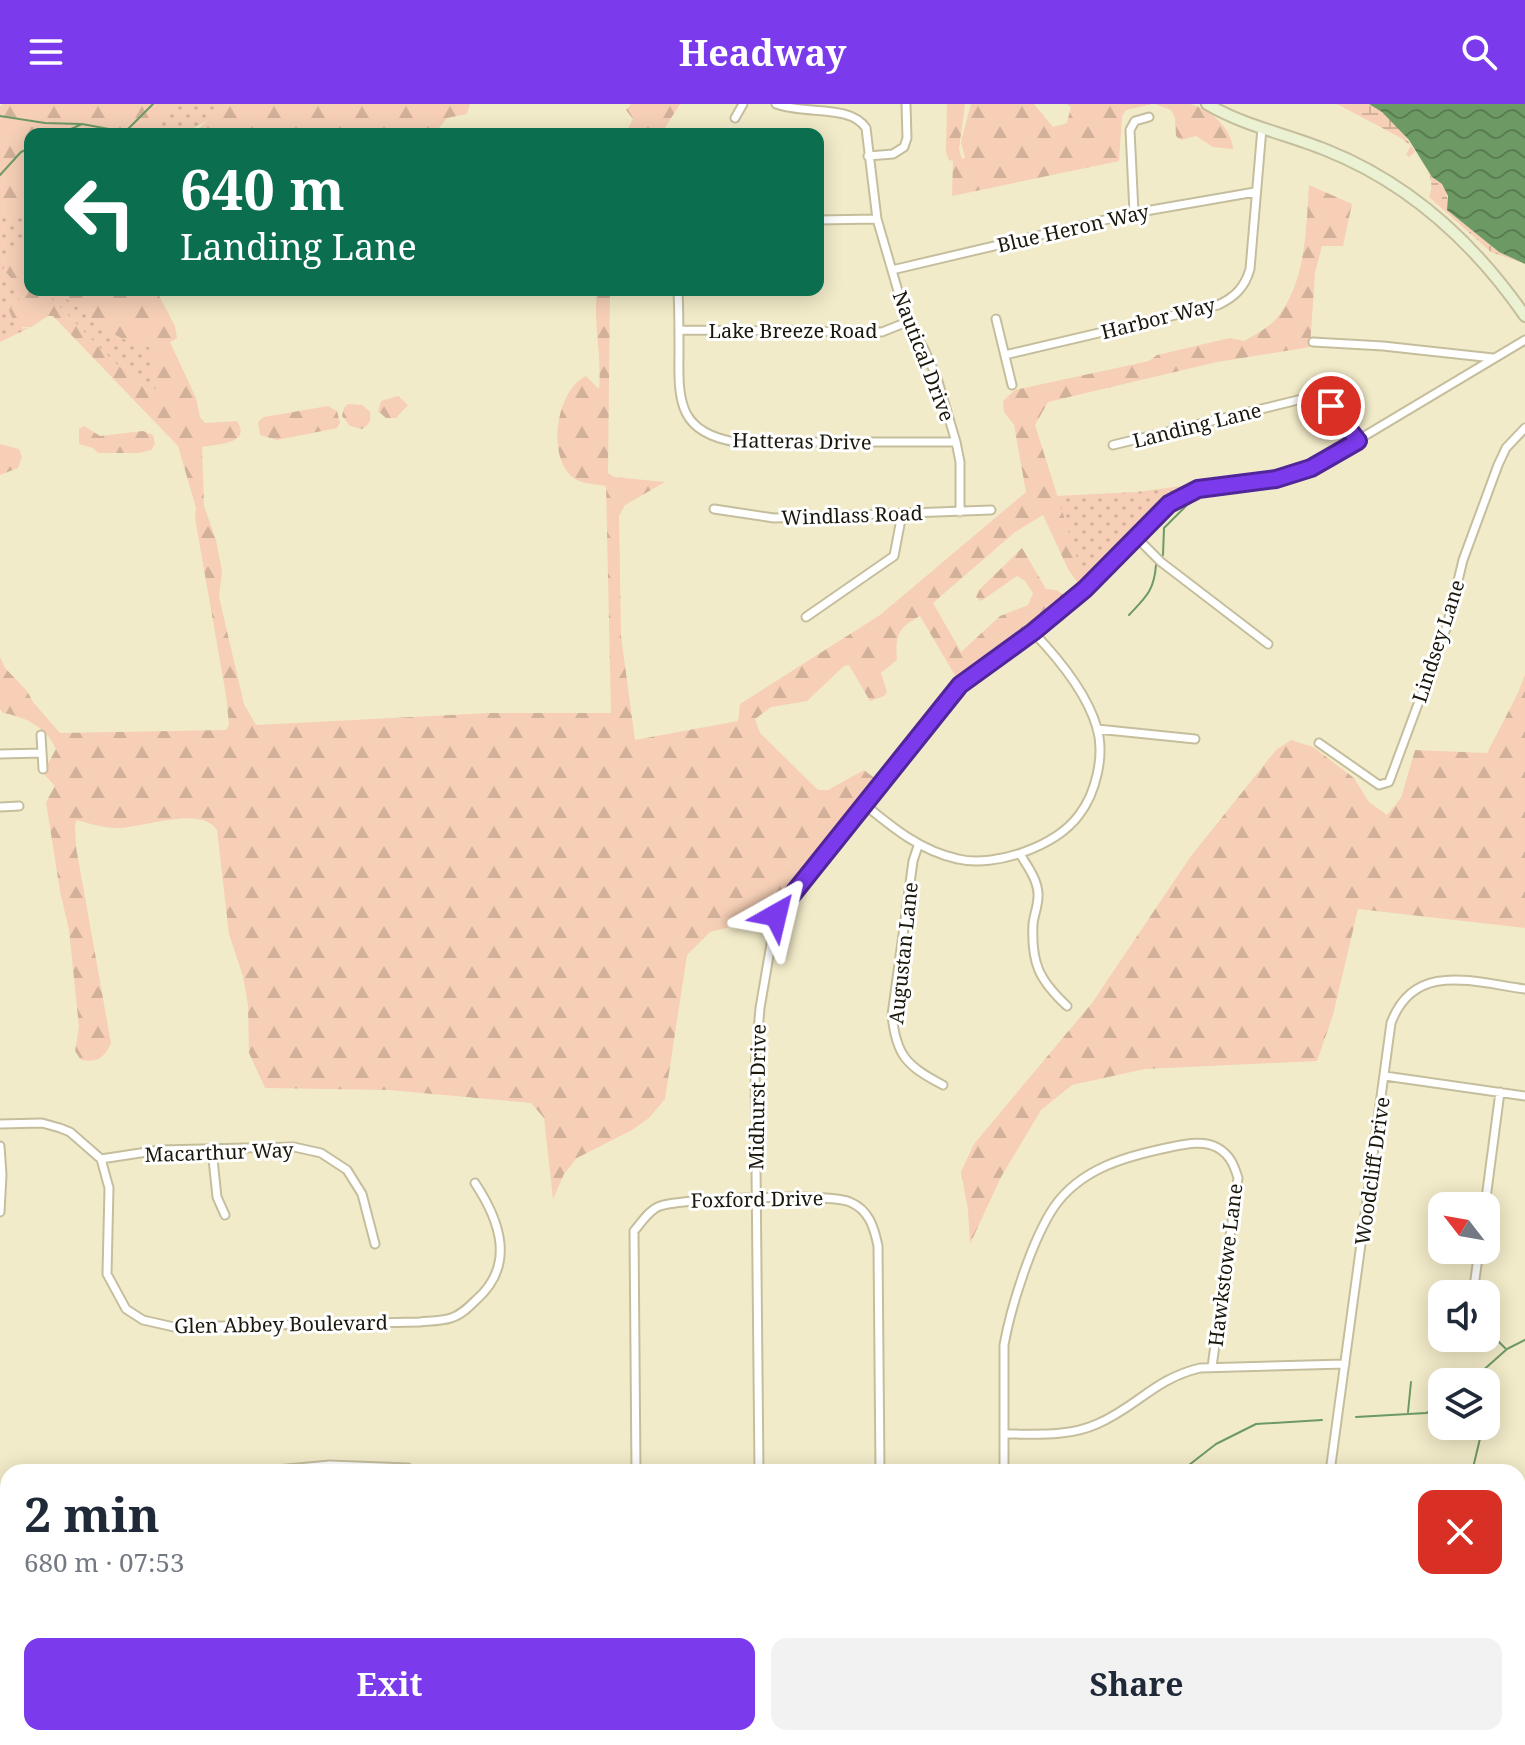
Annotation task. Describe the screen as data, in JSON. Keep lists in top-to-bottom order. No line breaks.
{"streets":{"street":["Blue Heron Way","Harbor Way","Lake Breeze Road","Nautical Drive","Landing Lane","Hatteras Drive","Windlass Road","Lindsey Lane","Augustan Lane","Midhurst Drive","Macarthur Way","Woodcliff Drive","Foxford Drive","Hawkstowe Lane","Glen Abbey Boulevard"]},"crossings":[["Blue Heron Way","Harbor Way"],["Blue Heron Way","Nautical Drive"],["Lake Breeze Road","Nautical Drive"],["Lake Breeze Road","Hatteras Drive"],["Nautical Drive","Hatteras Drive"],["Nautical Drive","Windlass Road"],["Midhurst Drive","Foxford Drive"],["Macarthur Way","Glen Abbey Boulevard"]],"north":"top left","page":{"header":"Headway","turn":["640 m","Landing Lane"],"heading":["2 min","680 m · 07:53"],"buttons":["Exit","Share"]}}
